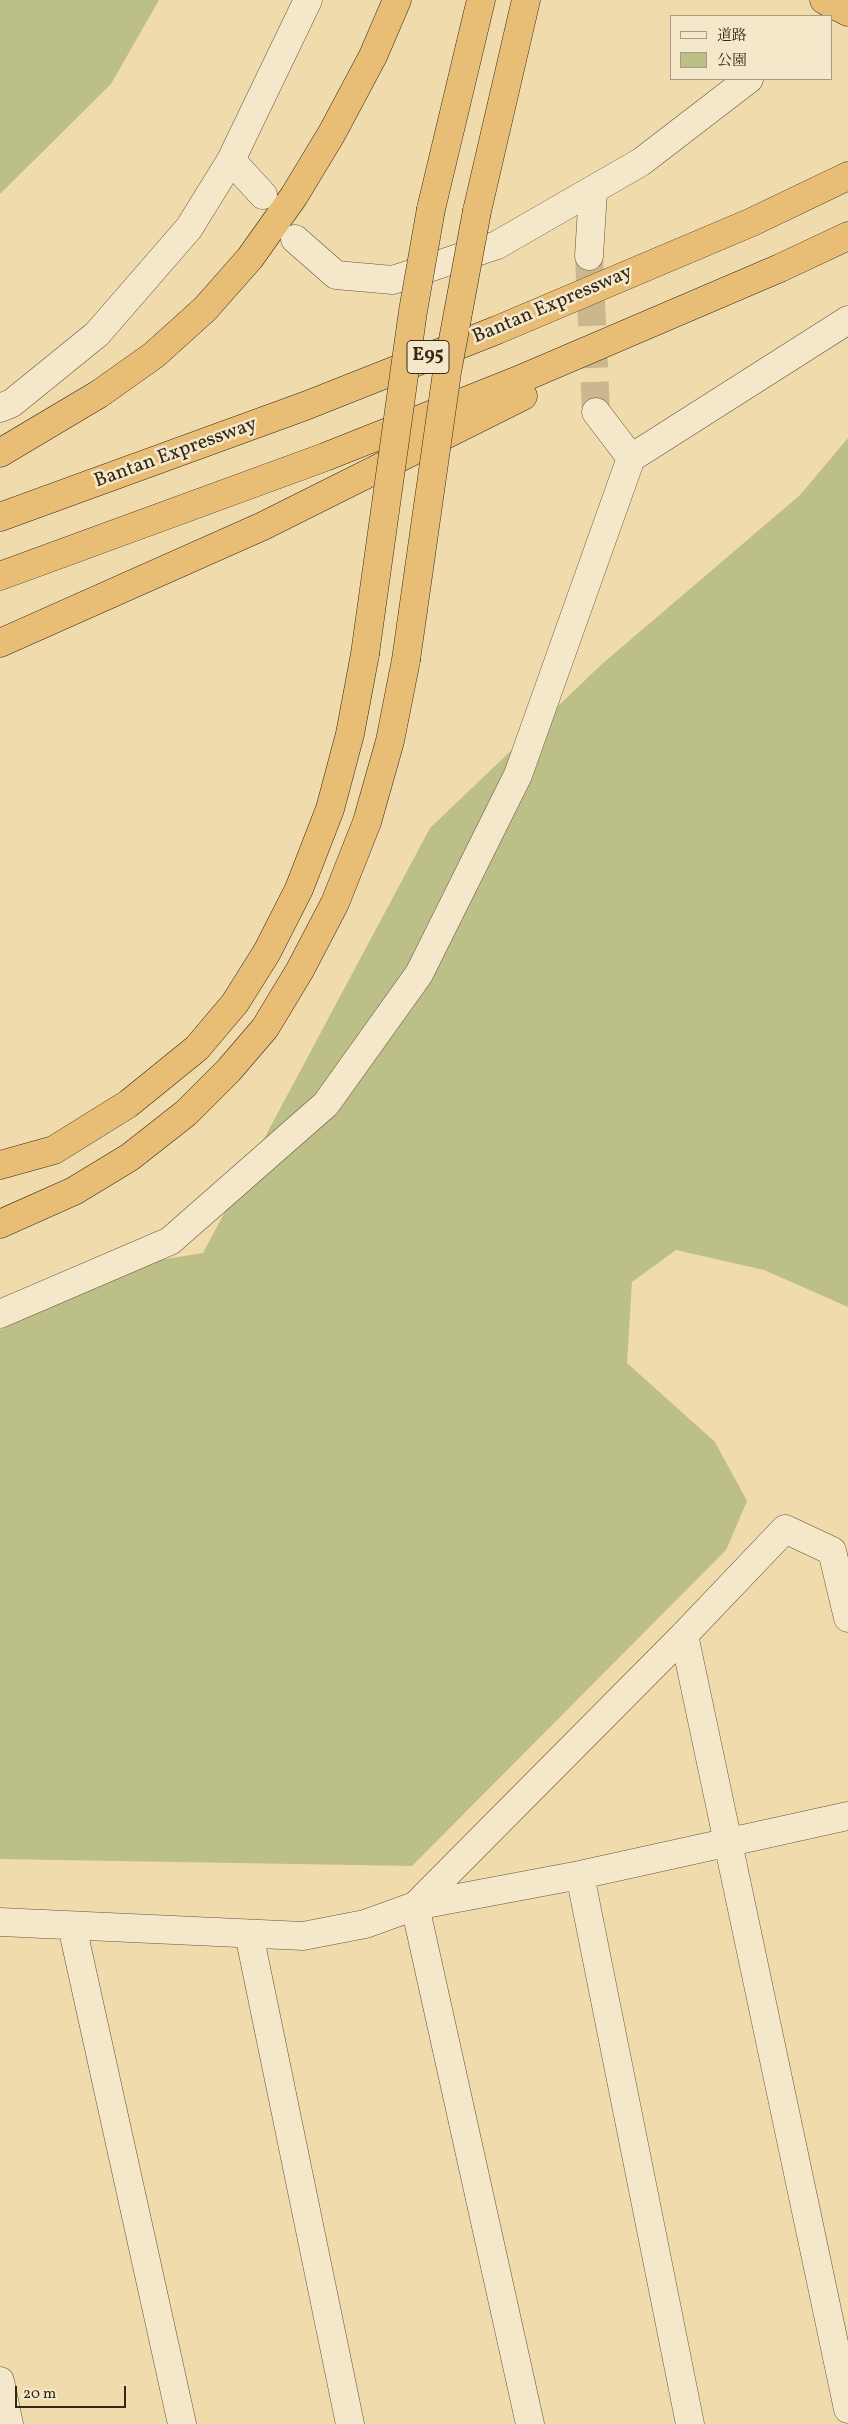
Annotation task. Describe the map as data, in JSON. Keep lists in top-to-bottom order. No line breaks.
{"streets":{"highway":["Bantan Expressway","E95"]},"legend":["道路","公園"],"scale_bar":"20 m"}
